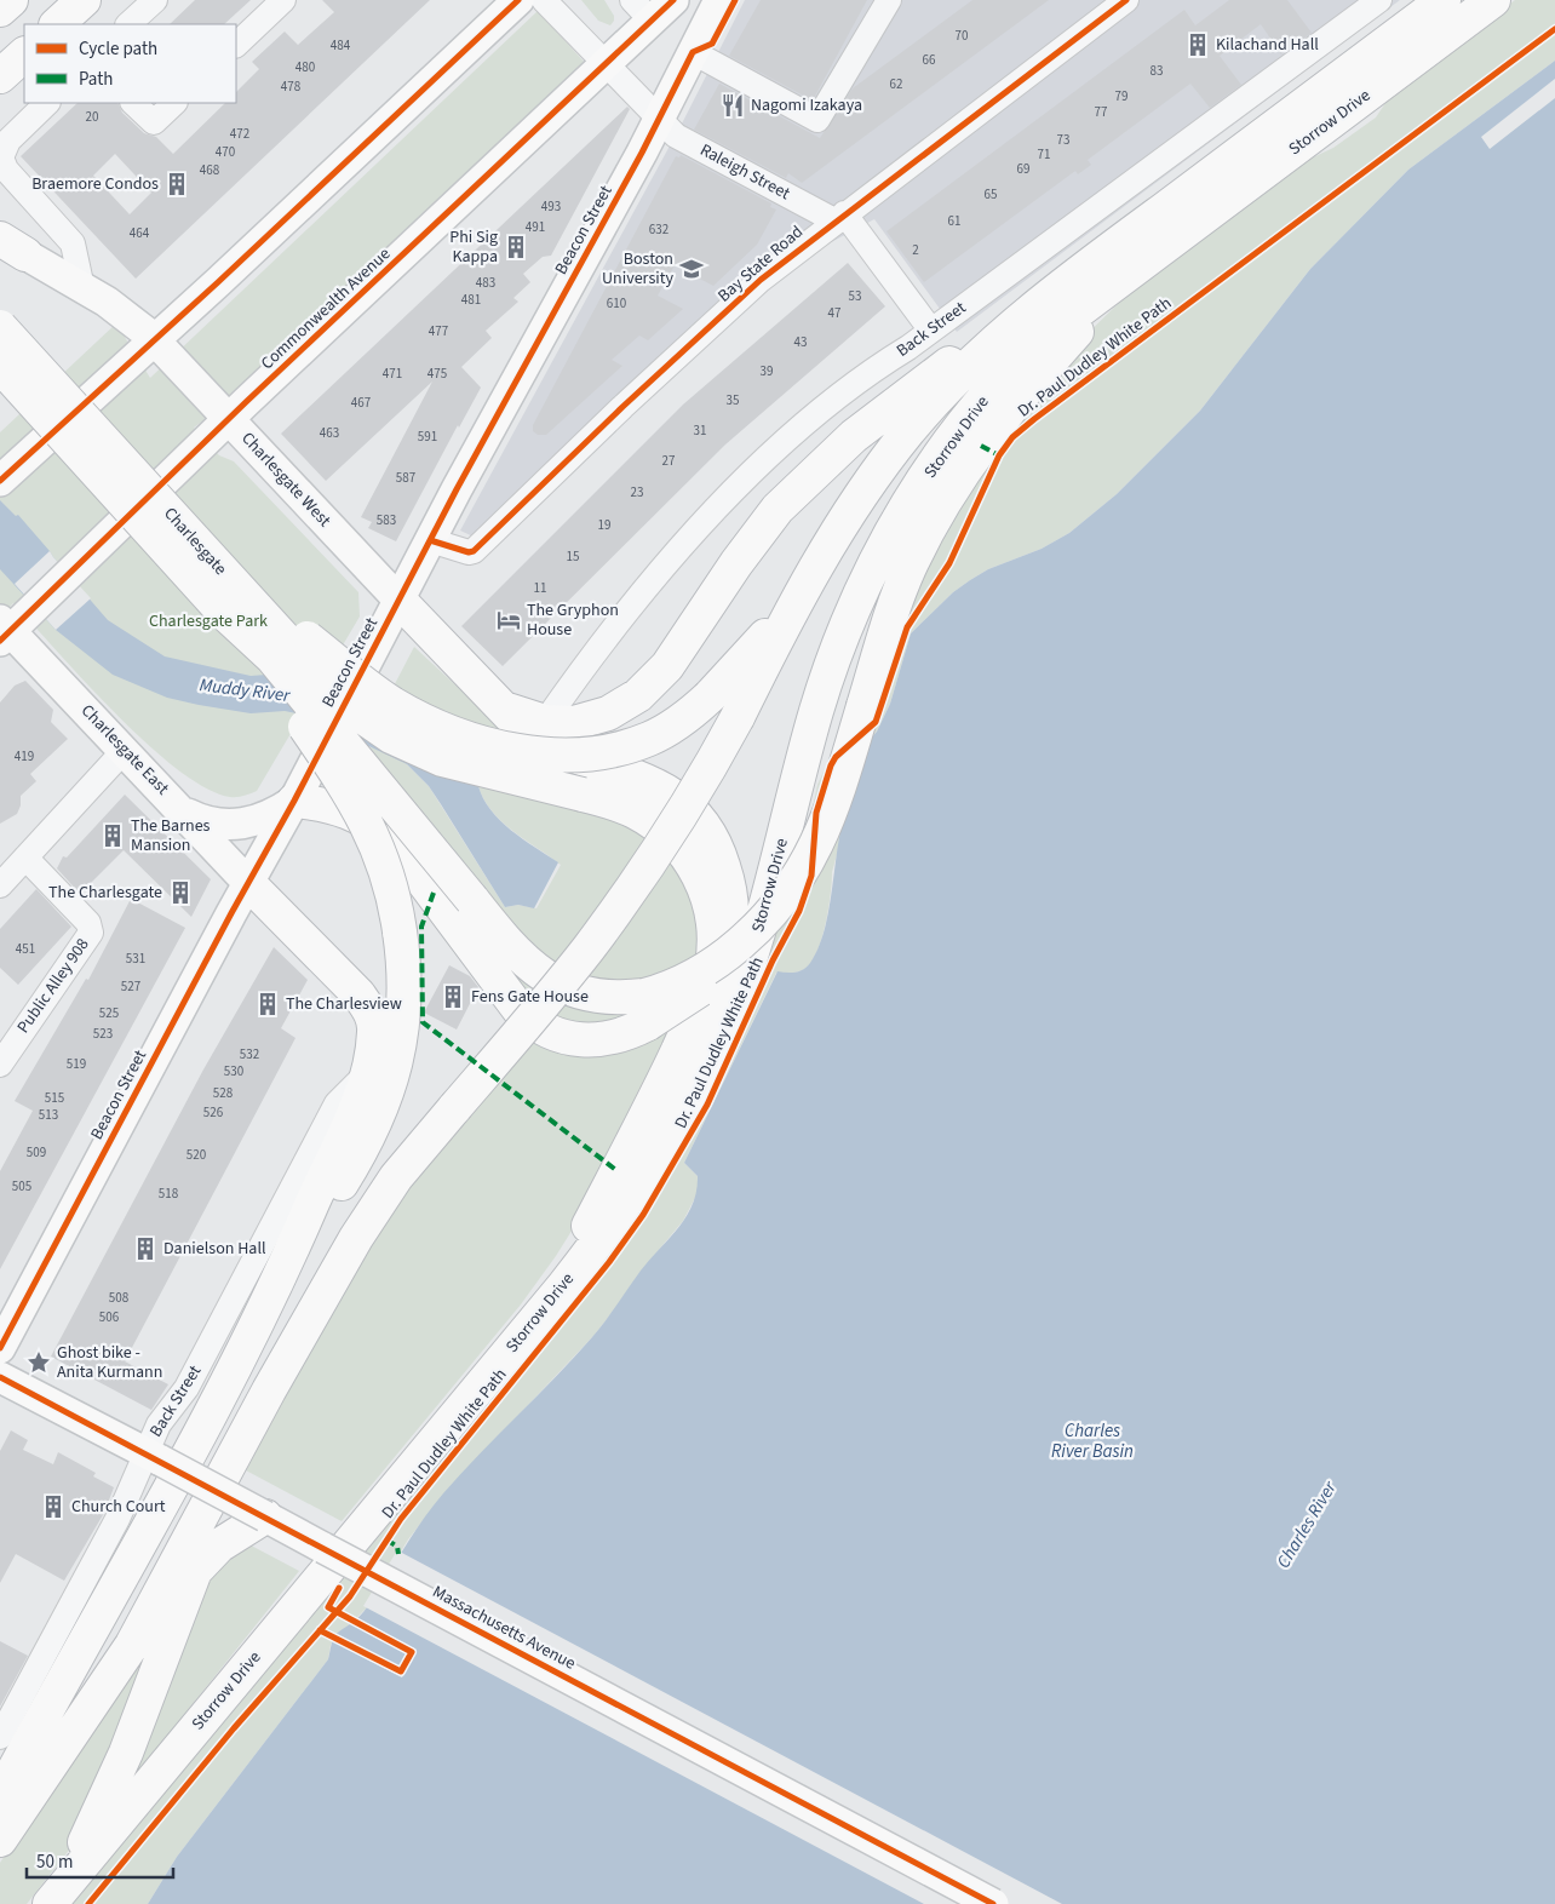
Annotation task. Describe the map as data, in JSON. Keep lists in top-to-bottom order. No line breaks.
{"streets":{"highway":["Storrow Drive","Charlesgate"],"main road":["Beacon Street","Commonwealth Avenue","Charlesgate West","Charlesgate East","Massachusetts Avenue"],"street":["Raleigh Street","Bay State Road","Back Street","Public Alley 908"],"cycle path":["Dr. Paul Dudley White Path"]},"crossings":[["Raleigh Street","Beacon Street"],["Raleigh Street","Bay State Road"],["Raleigh Street","Commonwealth Avenue"],["Raleigh Street","Back Street"],["Beacon Street","Bay State Road"],["Beacon Street","Charlesgate West"],["Beacon Street","Charlesgate East"],["Commonwealth Avenue","Charlesgate West"],["Commonwealth Avenue","Charlesgate East"],["Back Street","Massachusetts Avenue"]],"water":["Muddy River","Charles River Basin","Charles River"],"parks":["Charlesgate Park"],"places":{"building":["Kilachand Hall","Braemore Condos","Phi Sig Kappa","The Barnes Mansion","The Charlesgate","Fens Gate House","The Charlesview","Danielson Hall","Church Court"],"restaurant":["Nagomi Izakaya"],"school or university":["Boston University"],"hotel":["The Gryphon House"],"place":["Ghost bike - Anita Kurmann"]},"house_numbers":["70","484","66","480","83","62","478","79","77","20","472","73","470","71","69","468","65","493","61","491","632","464","2","483","53","481","610","47","477","43","39","471","475","35","467","31","463","591","27","587","23","583","19","15","11","419","451","531","527","525","523","532","519","530","528","515","526","513","509","520","505","518","508","506"],"legend":["Cycle path","Path"],"scale_bar":"50 m"}
